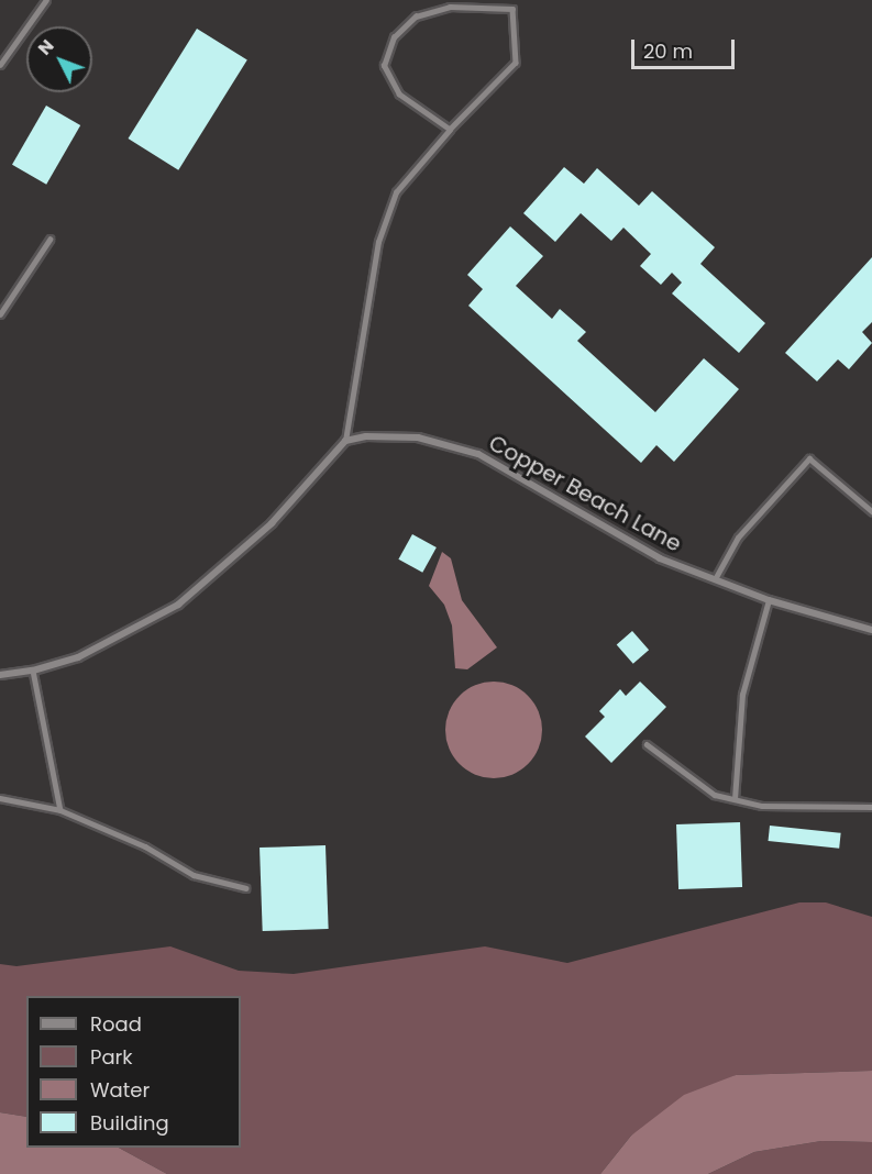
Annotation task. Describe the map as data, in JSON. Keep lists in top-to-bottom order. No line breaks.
{"streets":{"street":["Copper Beach Lane"]},"legend":["Road","Park","Water","Building"],"scale_bar":"20 m","north":"top left"}
